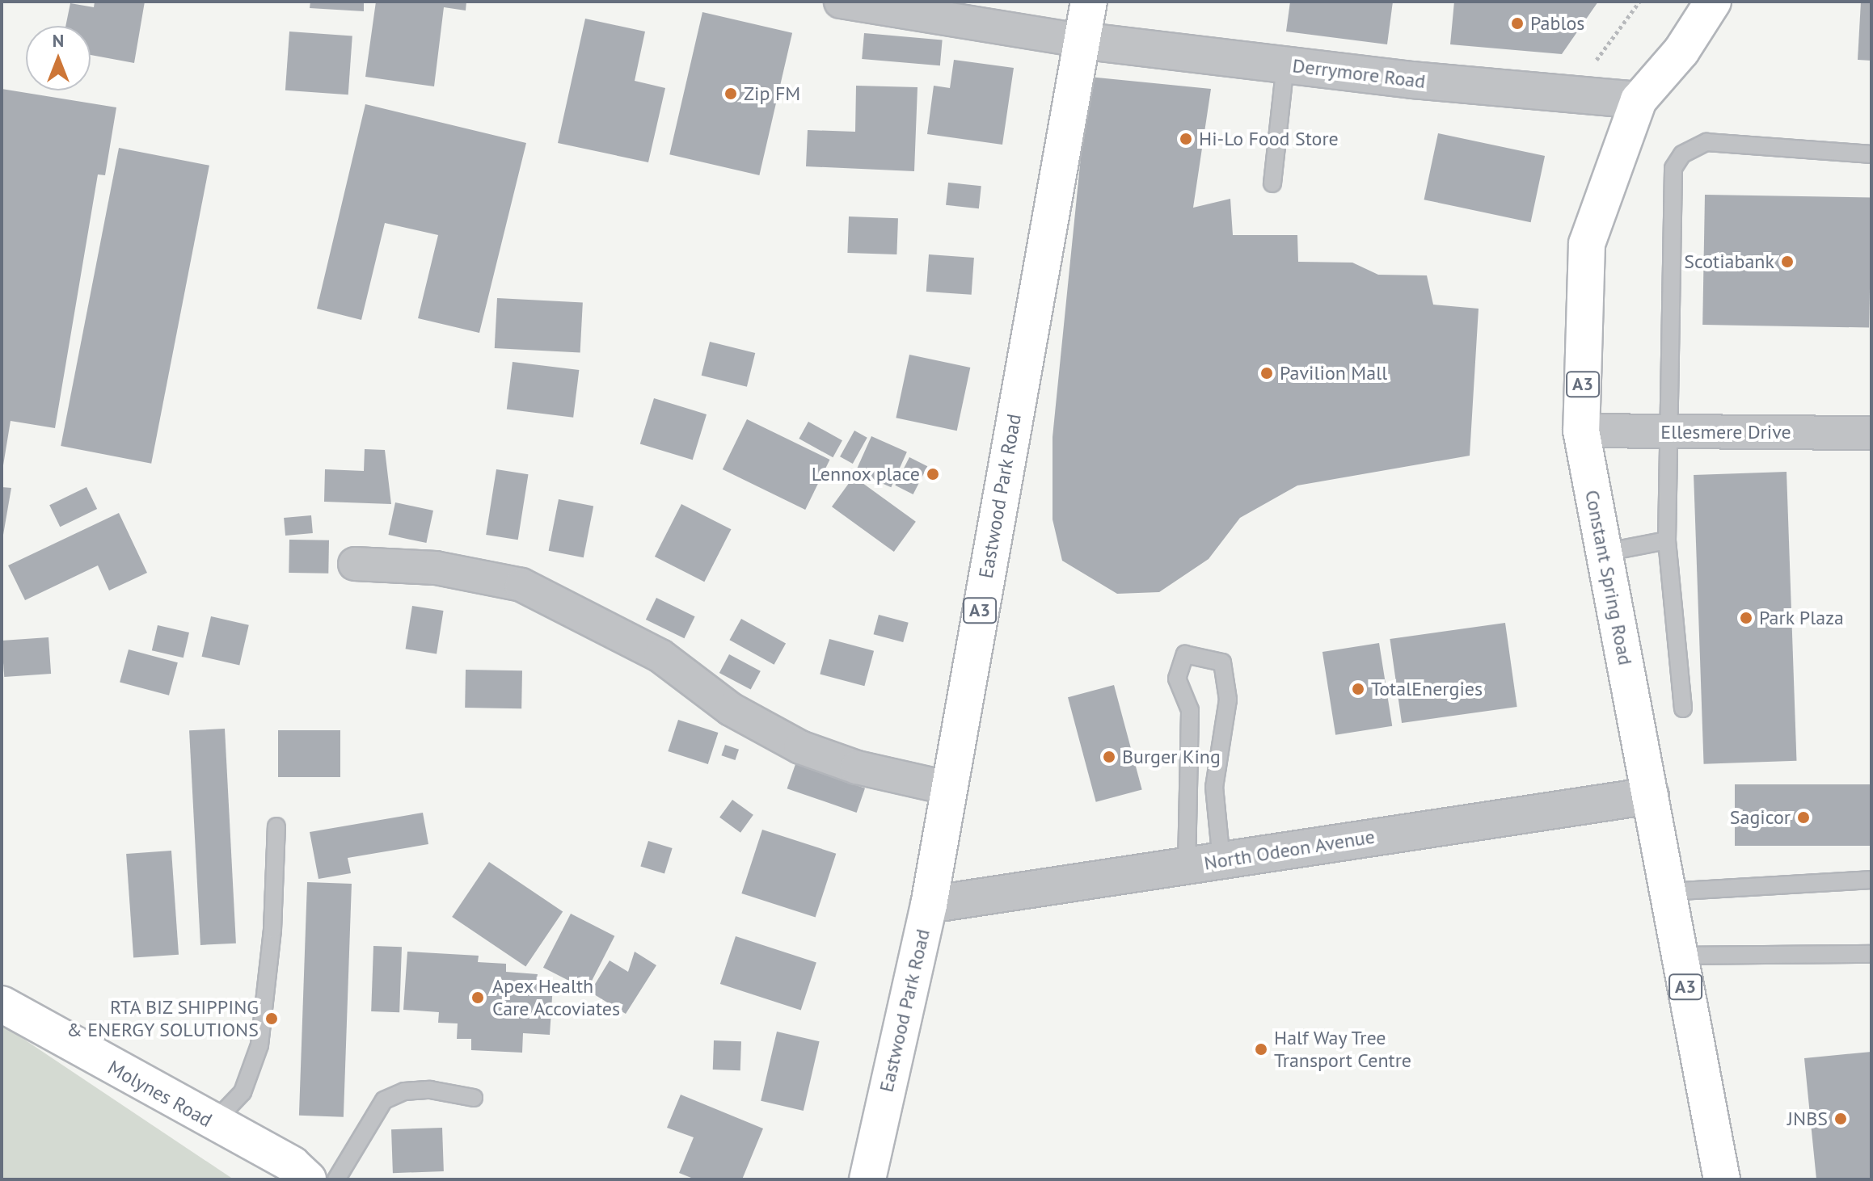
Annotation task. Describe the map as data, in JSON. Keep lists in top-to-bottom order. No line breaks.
{"streets":{"main road":["A3","Eastwood Park Road","Constant Spring Road","Molynes Road"],"street":["Derrymore Road","Ellesmere Drive","North Odeon Avenue"]},"crossings":[["Derrymore Road","Eastwood Park Road"],["Derrymore Road","Constant Spring Road"],["Ellesmere Drive","Constant Spring Road"],["Eastwood Park Road","North Odeon Avenue"],["Constant Spring Road","North Odeon Avenue"]],"places":["Pablos","Zip FM","Hi-Lo Food Store","Scotiabank","Pavilion Mall","Lennox place","Park Plaza","TotalEnergies","Burger King","Sagicor","Apex Health Care Accoviates","RTA BIZ SHIPPING & ENERGY SOLUTIONS","Half Way Tree Transport Centre","JNBS"],"north":"top"}
